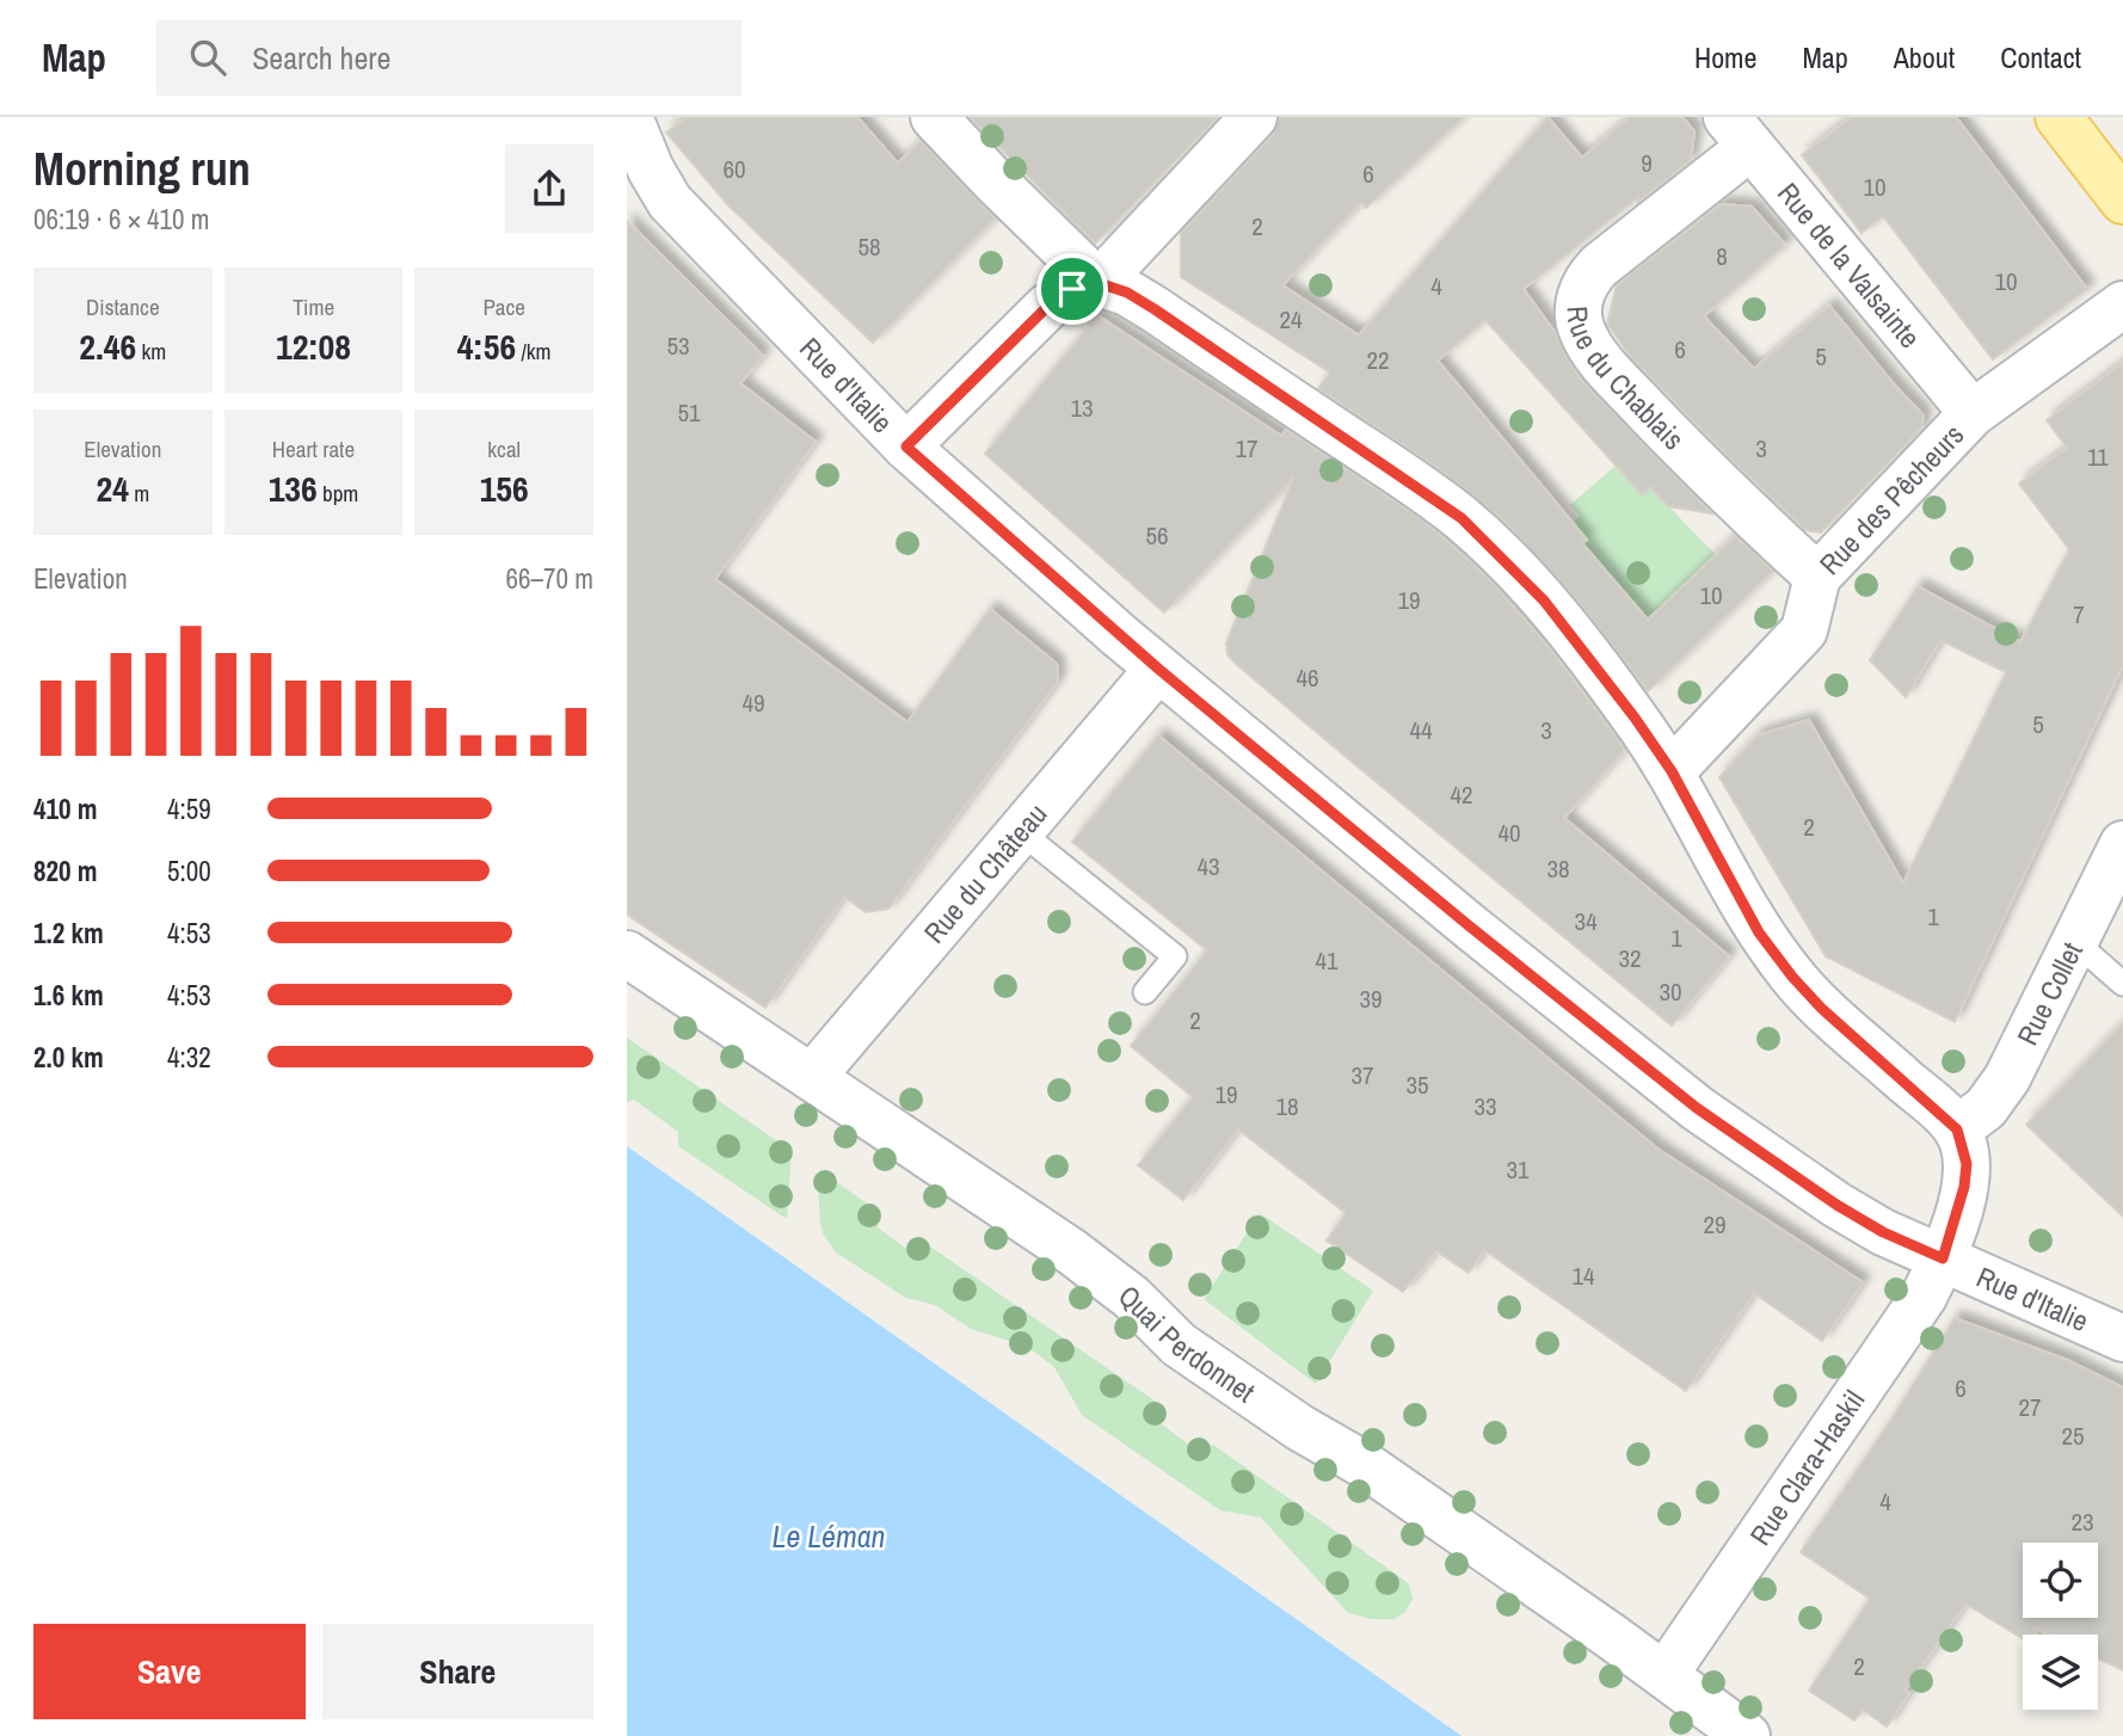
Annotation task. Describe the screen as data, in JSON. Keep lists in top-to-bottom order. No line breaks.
{"streets":{"street":["Rue de la Valsainte","Rue du Chablais","Rue d'Italie","Rue des Pêcheurs","Rue du Château","Rue Collet","Quai Perdonnet","Rue Clara-Haskil"]},"crossings":[["Rue de la Valsainte","Rue du Chablais"],["Rue de la Valsainte","Rue des Pêcheurs"],["Rue du Chablais","Rue des Pêcheurs"],["Rue d'Italie","Rue du Château"],["Rue d'Italie","Rue Clara-Haskil"],["Rue du Château","Quai Perdonnet"],["Rue Collet","Rue Clara-Haskil"],["Quai Perdonnet","Rue Clara-Haskil"]],"water":["Le Léman"],"house_numbers":["9","60","6","10","2","58","8","10","4","24","53","6","5","22","13","51","17","3","11","56","10","19","7","46","49","5","44","3","42","2","40","43","38","1","34","1","32","41","30","39","2","37","35","19","18","33","31","29","14","6","27","25","4","23","2"],"page":{"header":"Map","search":"Search here","nav":["Home","Map","About","Contact"],"heading":["Morning run","06:19 · 6 × 410 m"],"stats":[["Distance","2.46 km"],["Time","12:08"],["Pace","4:56 /km"],["Elevation","24 m"],["Heart rate","136 bpm"],["kcal","156"]],"chart":["Elevation","66–70 m"],"list":[{"name":"410 m","note":"4:59"},{"name":"820 m","note":"5:00"},{"name":"1.2 km","note":"4:53"},{"name":"1.6 km","note":"4:53"},{"name":"2.0 km","note":"4:32"}],"buttons":["Save","Share"]}}
